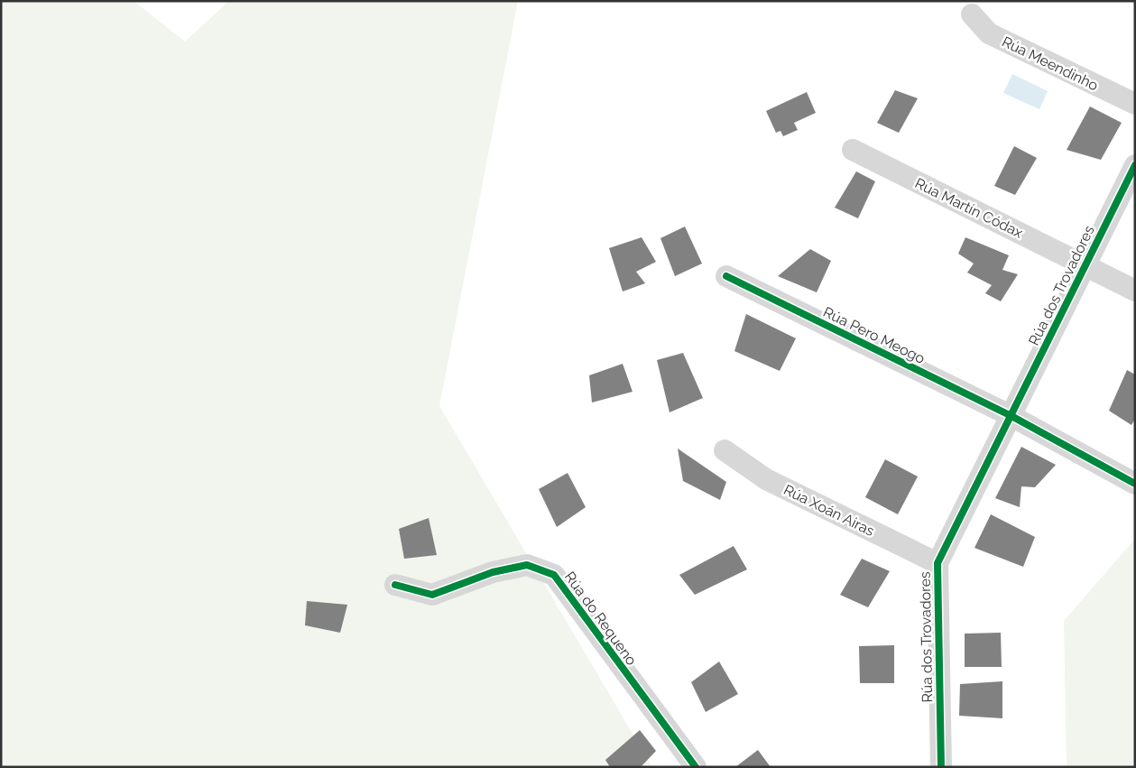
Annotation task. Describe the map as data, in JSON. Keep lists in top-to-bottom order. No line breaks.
{"streets":{"street":["Rúa Meendinho","Rúa Martín Códax","Rúa dos Trovadores","Rúa Pero Meogo","Rúa Xoán Airas","Rúa do Requeno"]},"crossings":[["Rúa Martín Códax","Rúa dos Trovadores"],["Rúa dos Trovadores","Rúa Pero Meogo"],["Rúa dos Trovadores","Rúa Xoán Airas"]]}
